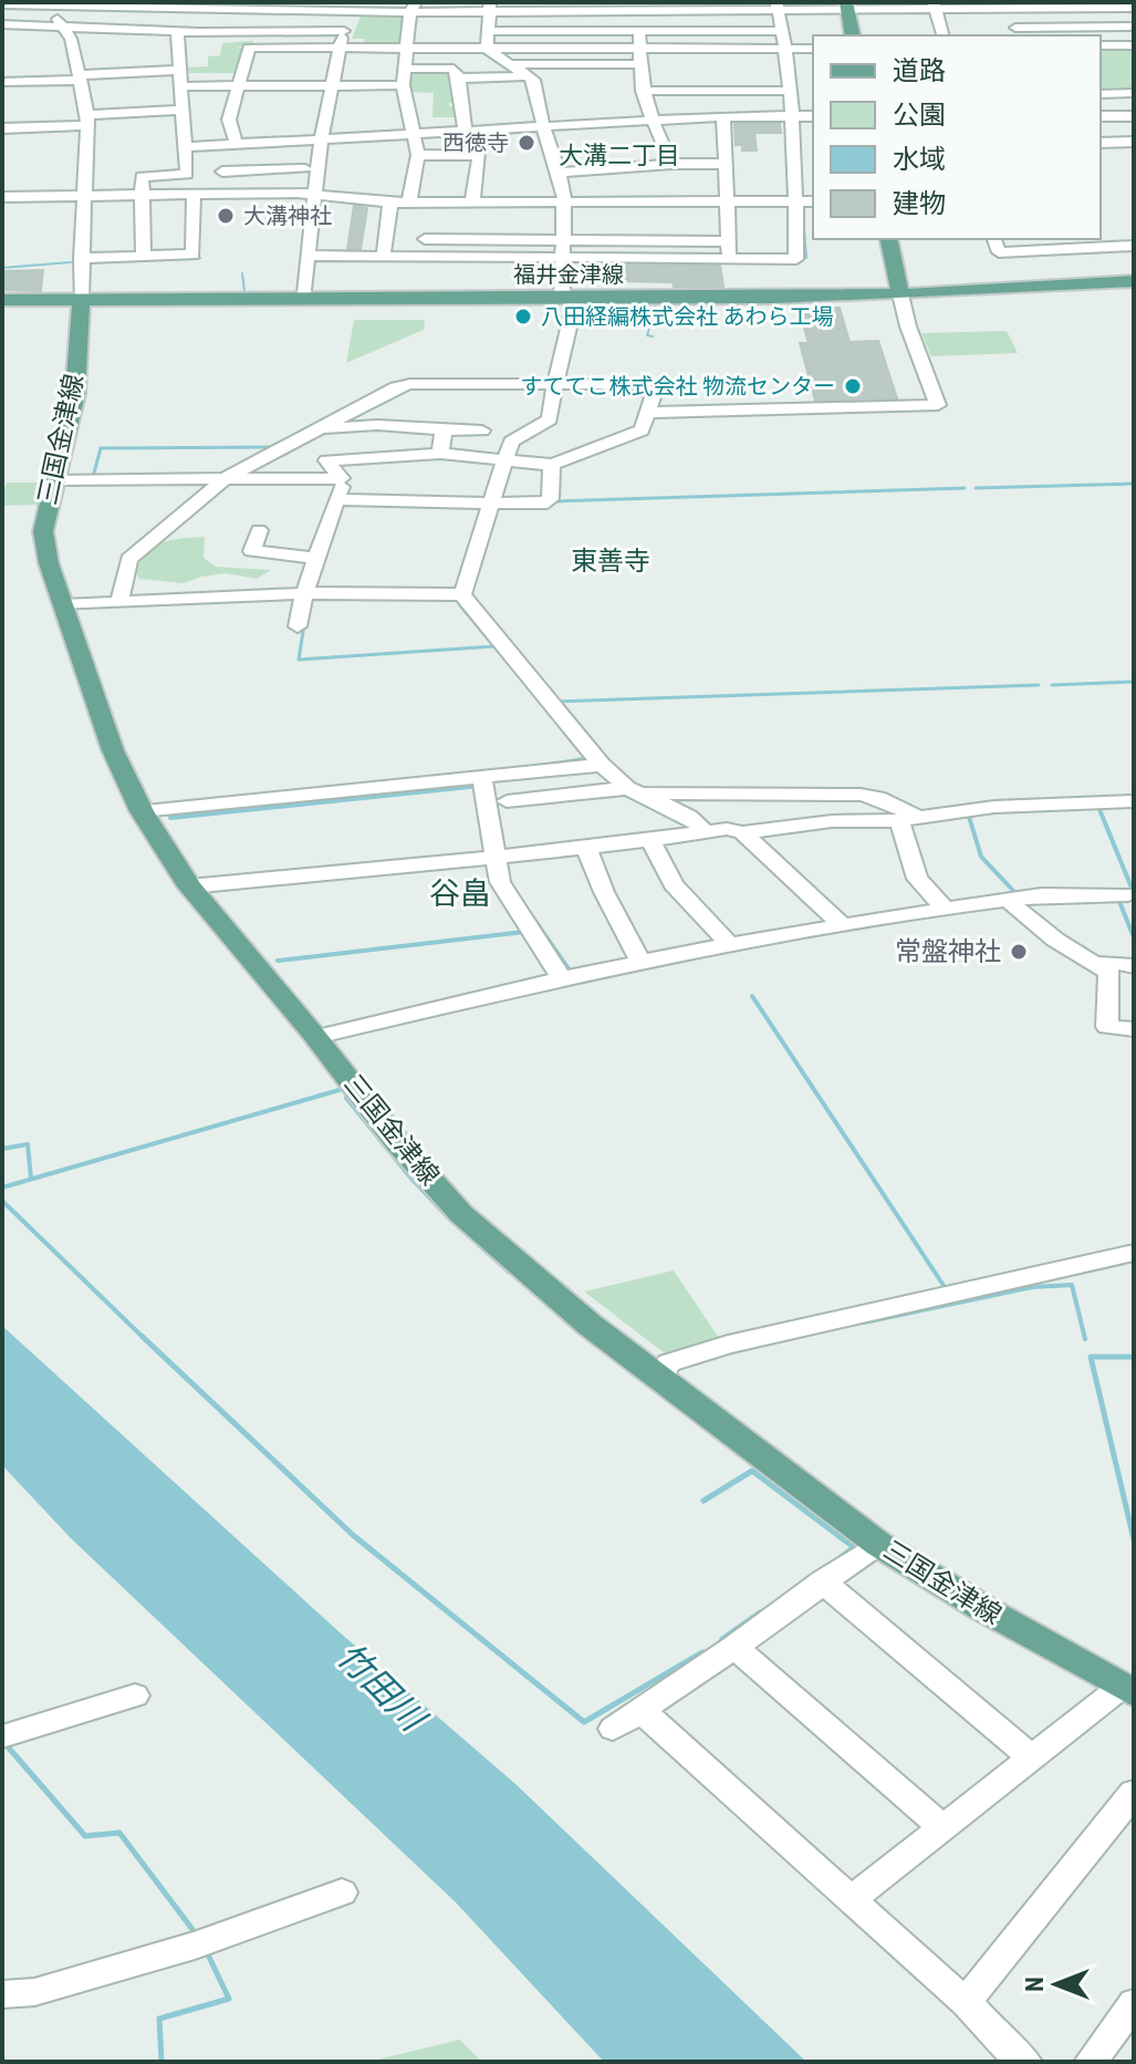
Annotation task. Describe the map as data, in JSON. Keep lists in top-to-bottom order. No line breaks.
{"streets":{"main road":["福井金津線","三国金津線"]},"crossings":[["福井金津線","三国金津線"]],"districts":["大溝二丁目","東善寺","谷畠"],"water":["竹田川"],"places":["西徳寺","大溝神社","八田経編株式会社 あわら工場","すててこ株式会社 物流センター","常盤神社"],"legend":["道路","公園","水域","建物"],"north":"left"}
